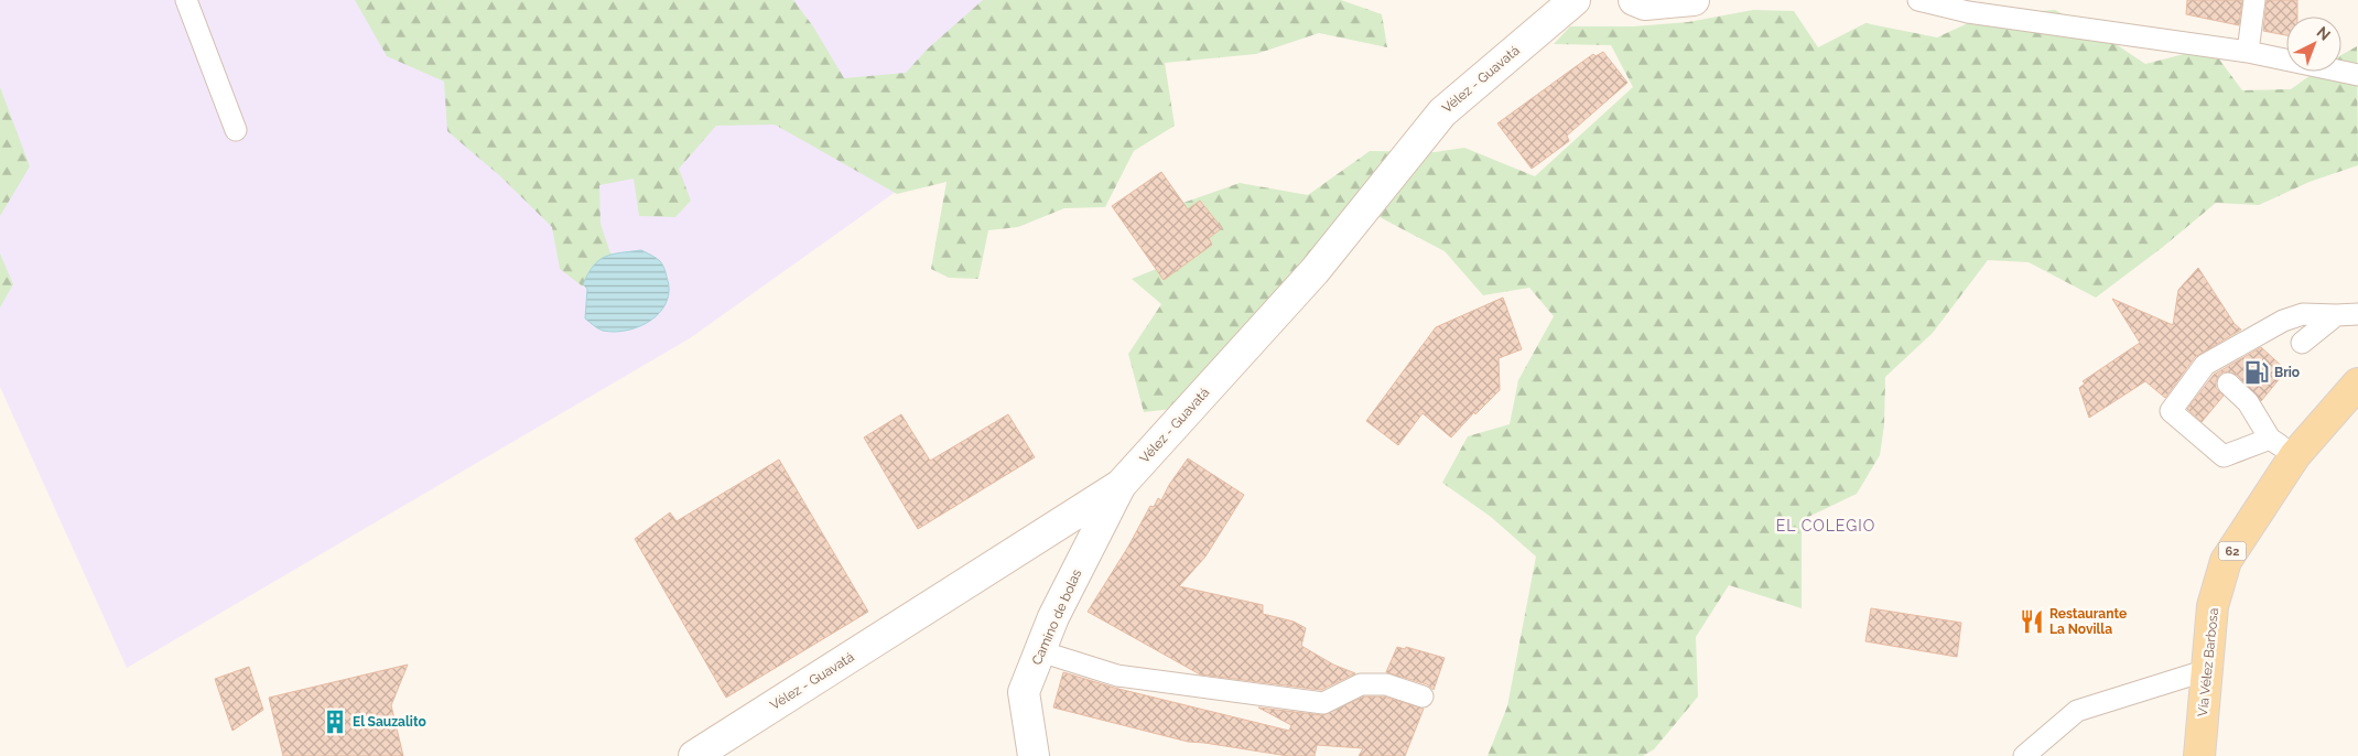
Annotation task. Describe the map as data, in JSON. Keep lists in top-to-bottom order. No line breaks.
{"streets":{"main road":["62","Vía Vélez Barbosa"],"street":["Vélez - Guavatá","Camino de bolas"]},"crossings":[["Vélez - Guavatá","Camino de bolas"]],"districts":["EL COLEGIO"],"places":{"fuel station":["Brio"],"restaurant":["Restaurante La Novilla"],"building":["El Sauzalito"]},"north":"top right"}
